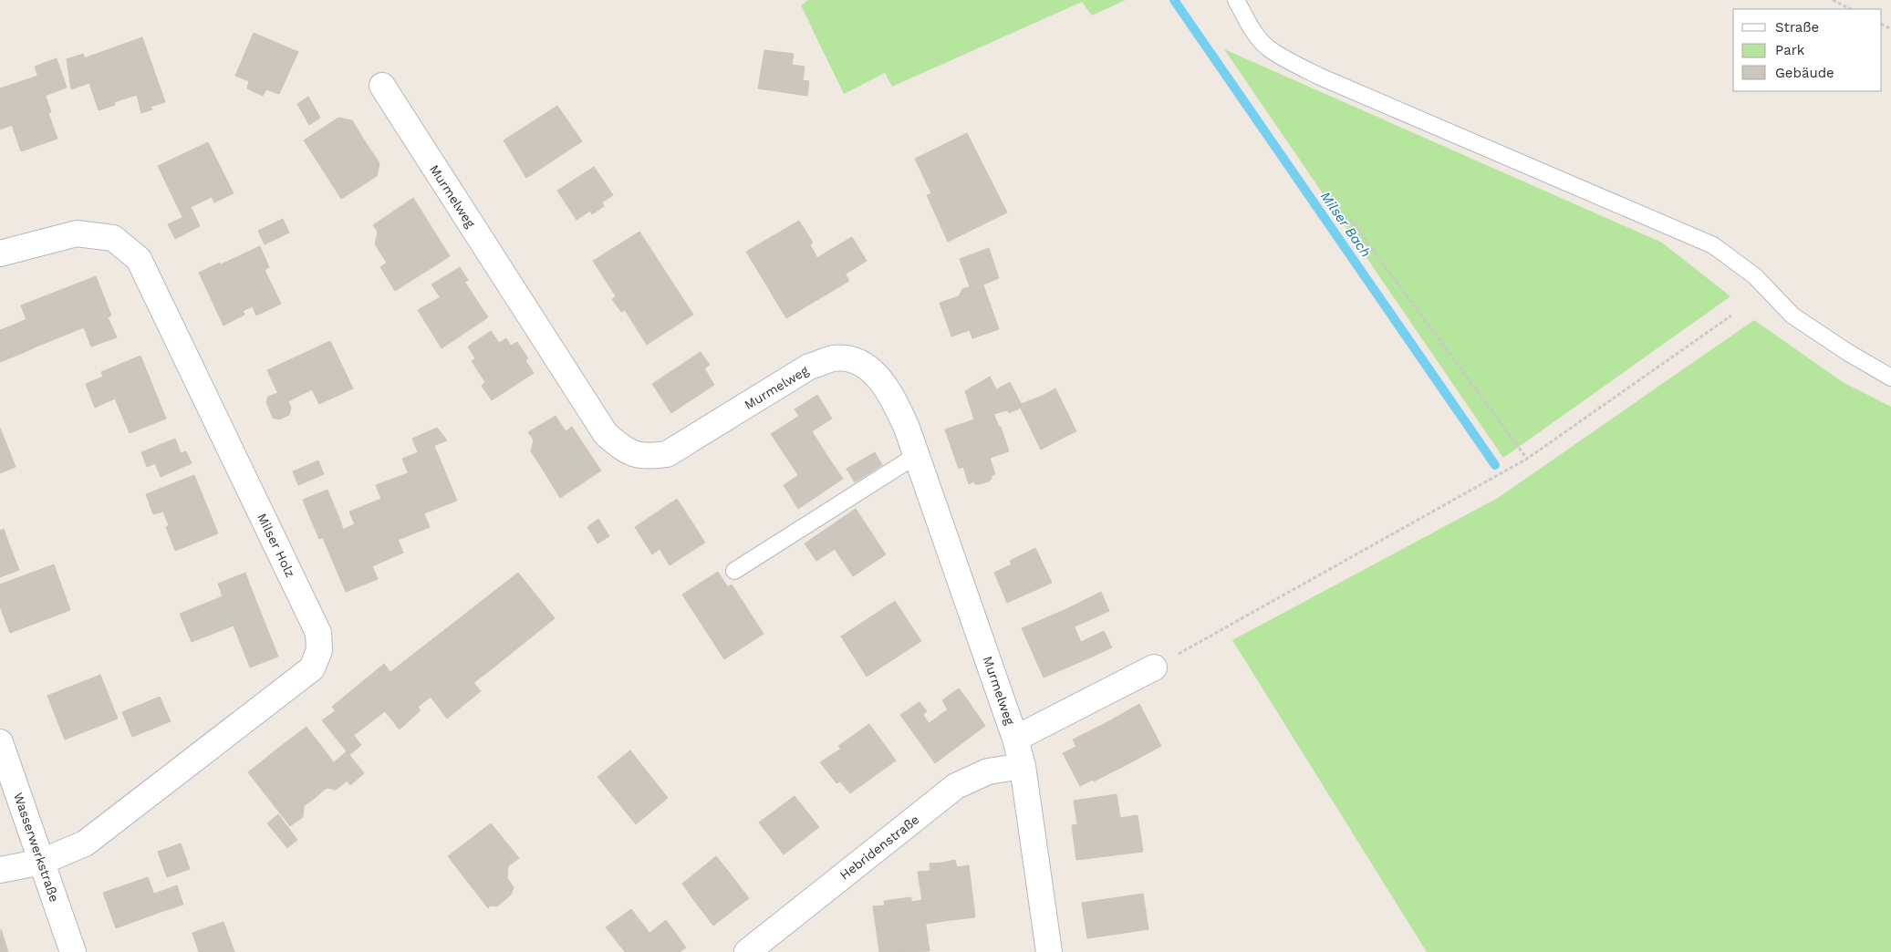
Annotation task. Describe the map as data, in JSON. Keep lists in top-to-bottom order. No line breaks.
{"streets":{"street":["Murmelweg","Milser Holz","Wasserwerkstraße","Hebridenstraße"]},"crossings":[["Murmelweg","Hebridenstraße"],["Milser Holz","Wasserwerkstraße"]],"water":["Milser Bach"],"legend":["Straße","Park","Gebäude"]}
